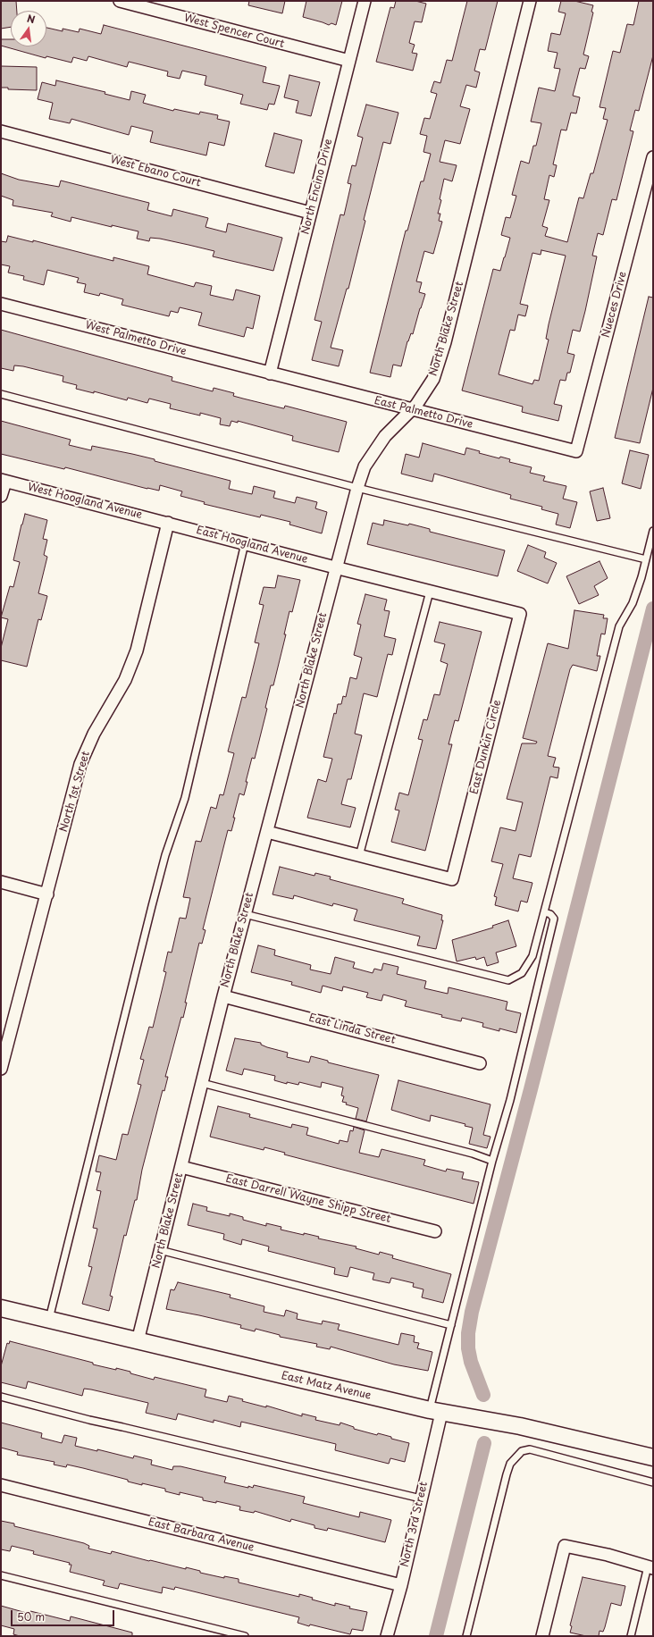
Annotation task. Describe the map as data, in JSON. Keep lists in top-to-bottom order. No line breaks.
{"streets":{"street":["West Spencer Court","West Ebano Court","North Encino Drive","Nueces Drive","North Blake Street","West Palmetto Drive","East Palmetto Drive","West Hoogland Avenue","East Hoogland Avenue","East Dunkin Circle","North 1st Street","East Linda Street","East Darrell Wayne Shipp Street","East Matz Avenue","North 3rd Street","East Barbara Avenue"]},"crossings":[["West Spencer Court","North Encino Drive"],["West Ebano Court","North Encino Drive"],["North Encino Drive","West Palmetto Drive"],["North Encino Drive","East Palmetto Drive"],["Nueces Drive","East Palmetto Drive"],["North Blake Street","East Palmetto Drive"],["North Blake Street","East Hoogland Avenue"],["North Blake Street","East Dunkin Circle"],["North Blake Street","East Linda Street"],["North Blake Street","East Darrell Wayne Shipp Street"],["North Blake Street","East Matz Avenue"],["West Palmetto Drive","East Palmetto Drive"],["West Hoogland Avenue","East Hoogland Avenue"],["West Hoogland Avenue","North 1st Street"],["East Hoogland Avenue","East Dunkin Circle"],["East Hoogland Avenue","North 1st Street"],["East Matz Avenue","North 3rd Street"],["North 3rd Street","East Barbara Avenue"]],"scale_bar":"50 m","north":"top"}
